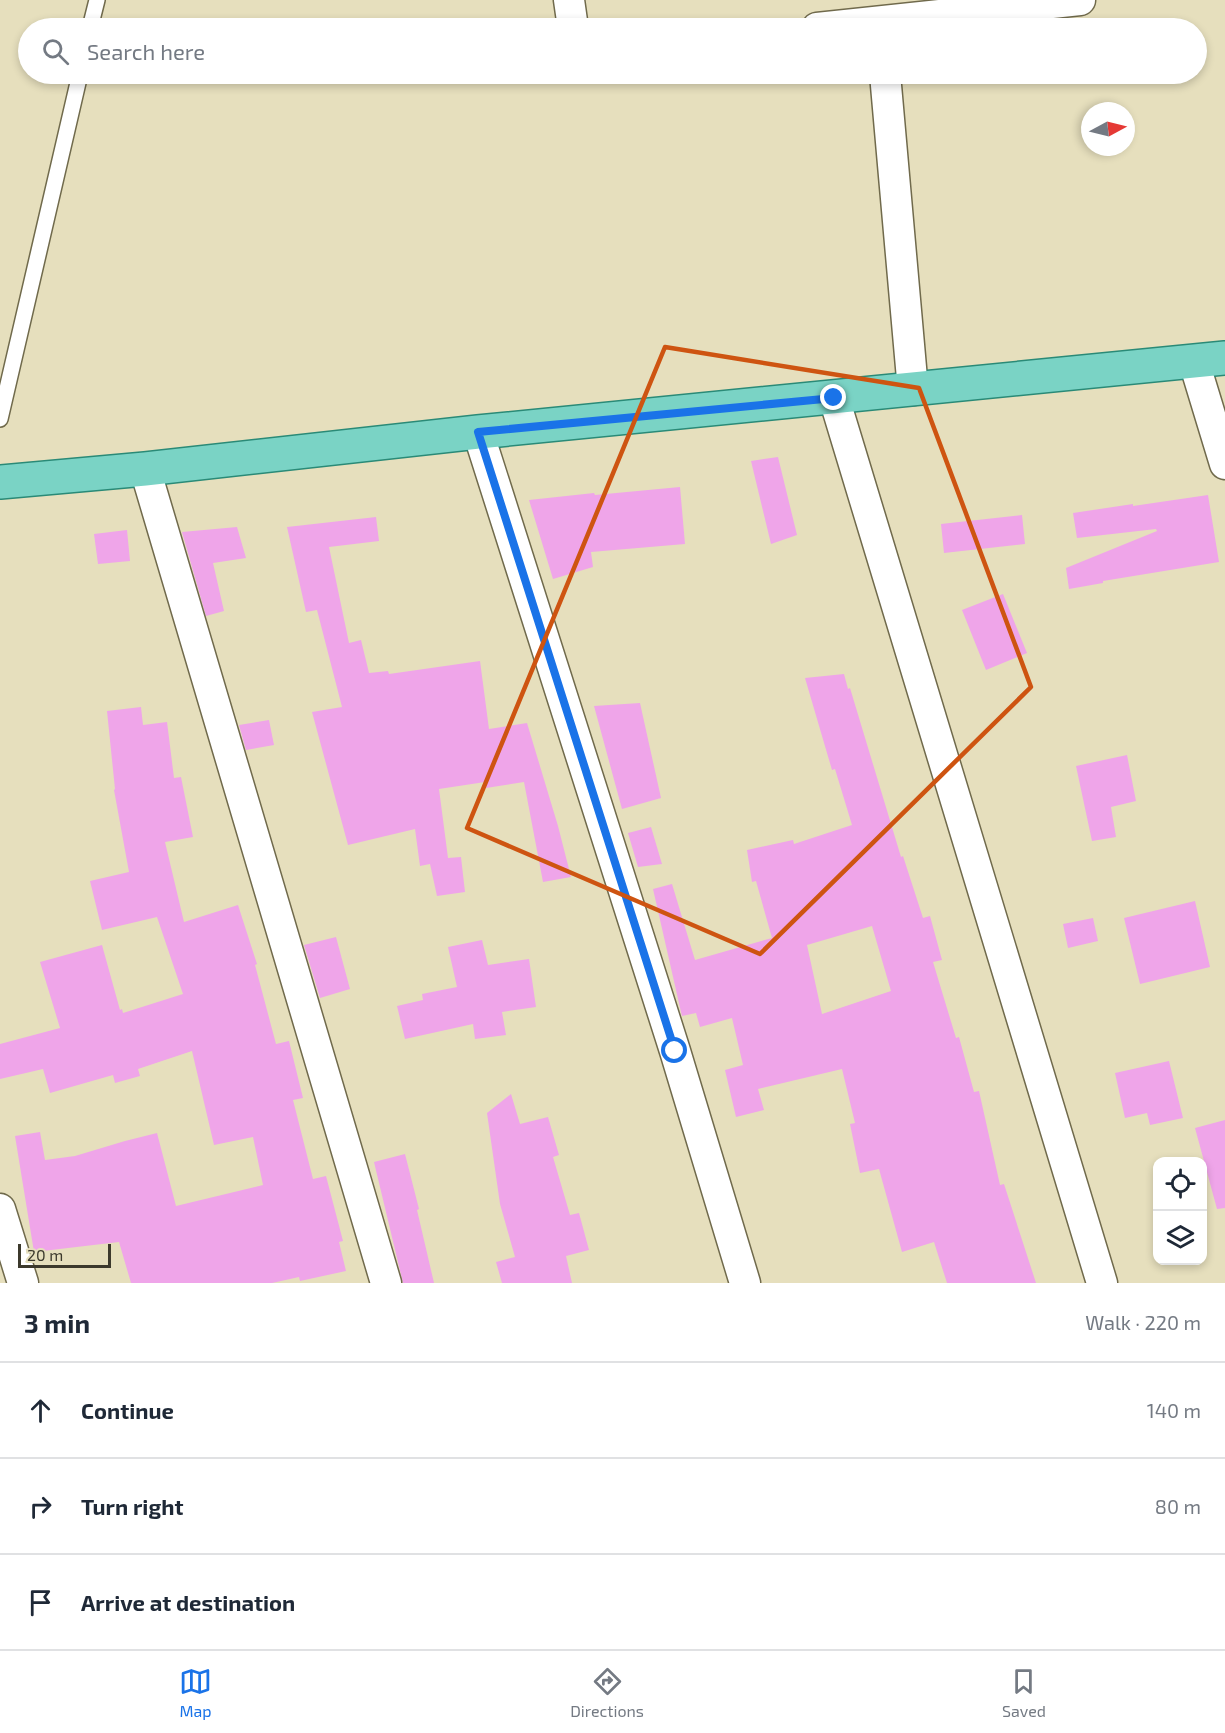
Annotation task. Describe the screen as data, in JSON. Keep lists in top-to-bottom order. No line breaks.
{"scale_bar":"20 m","north":"right","page":{"search":"Search here","scale":"20 m","heading":["3 min","Walk · 220 m"],"list":[["Continue","140 m"],["Turn right","80 m"],"Arrive at destination"],"nav":["Map","Directions","Saved"]}}
